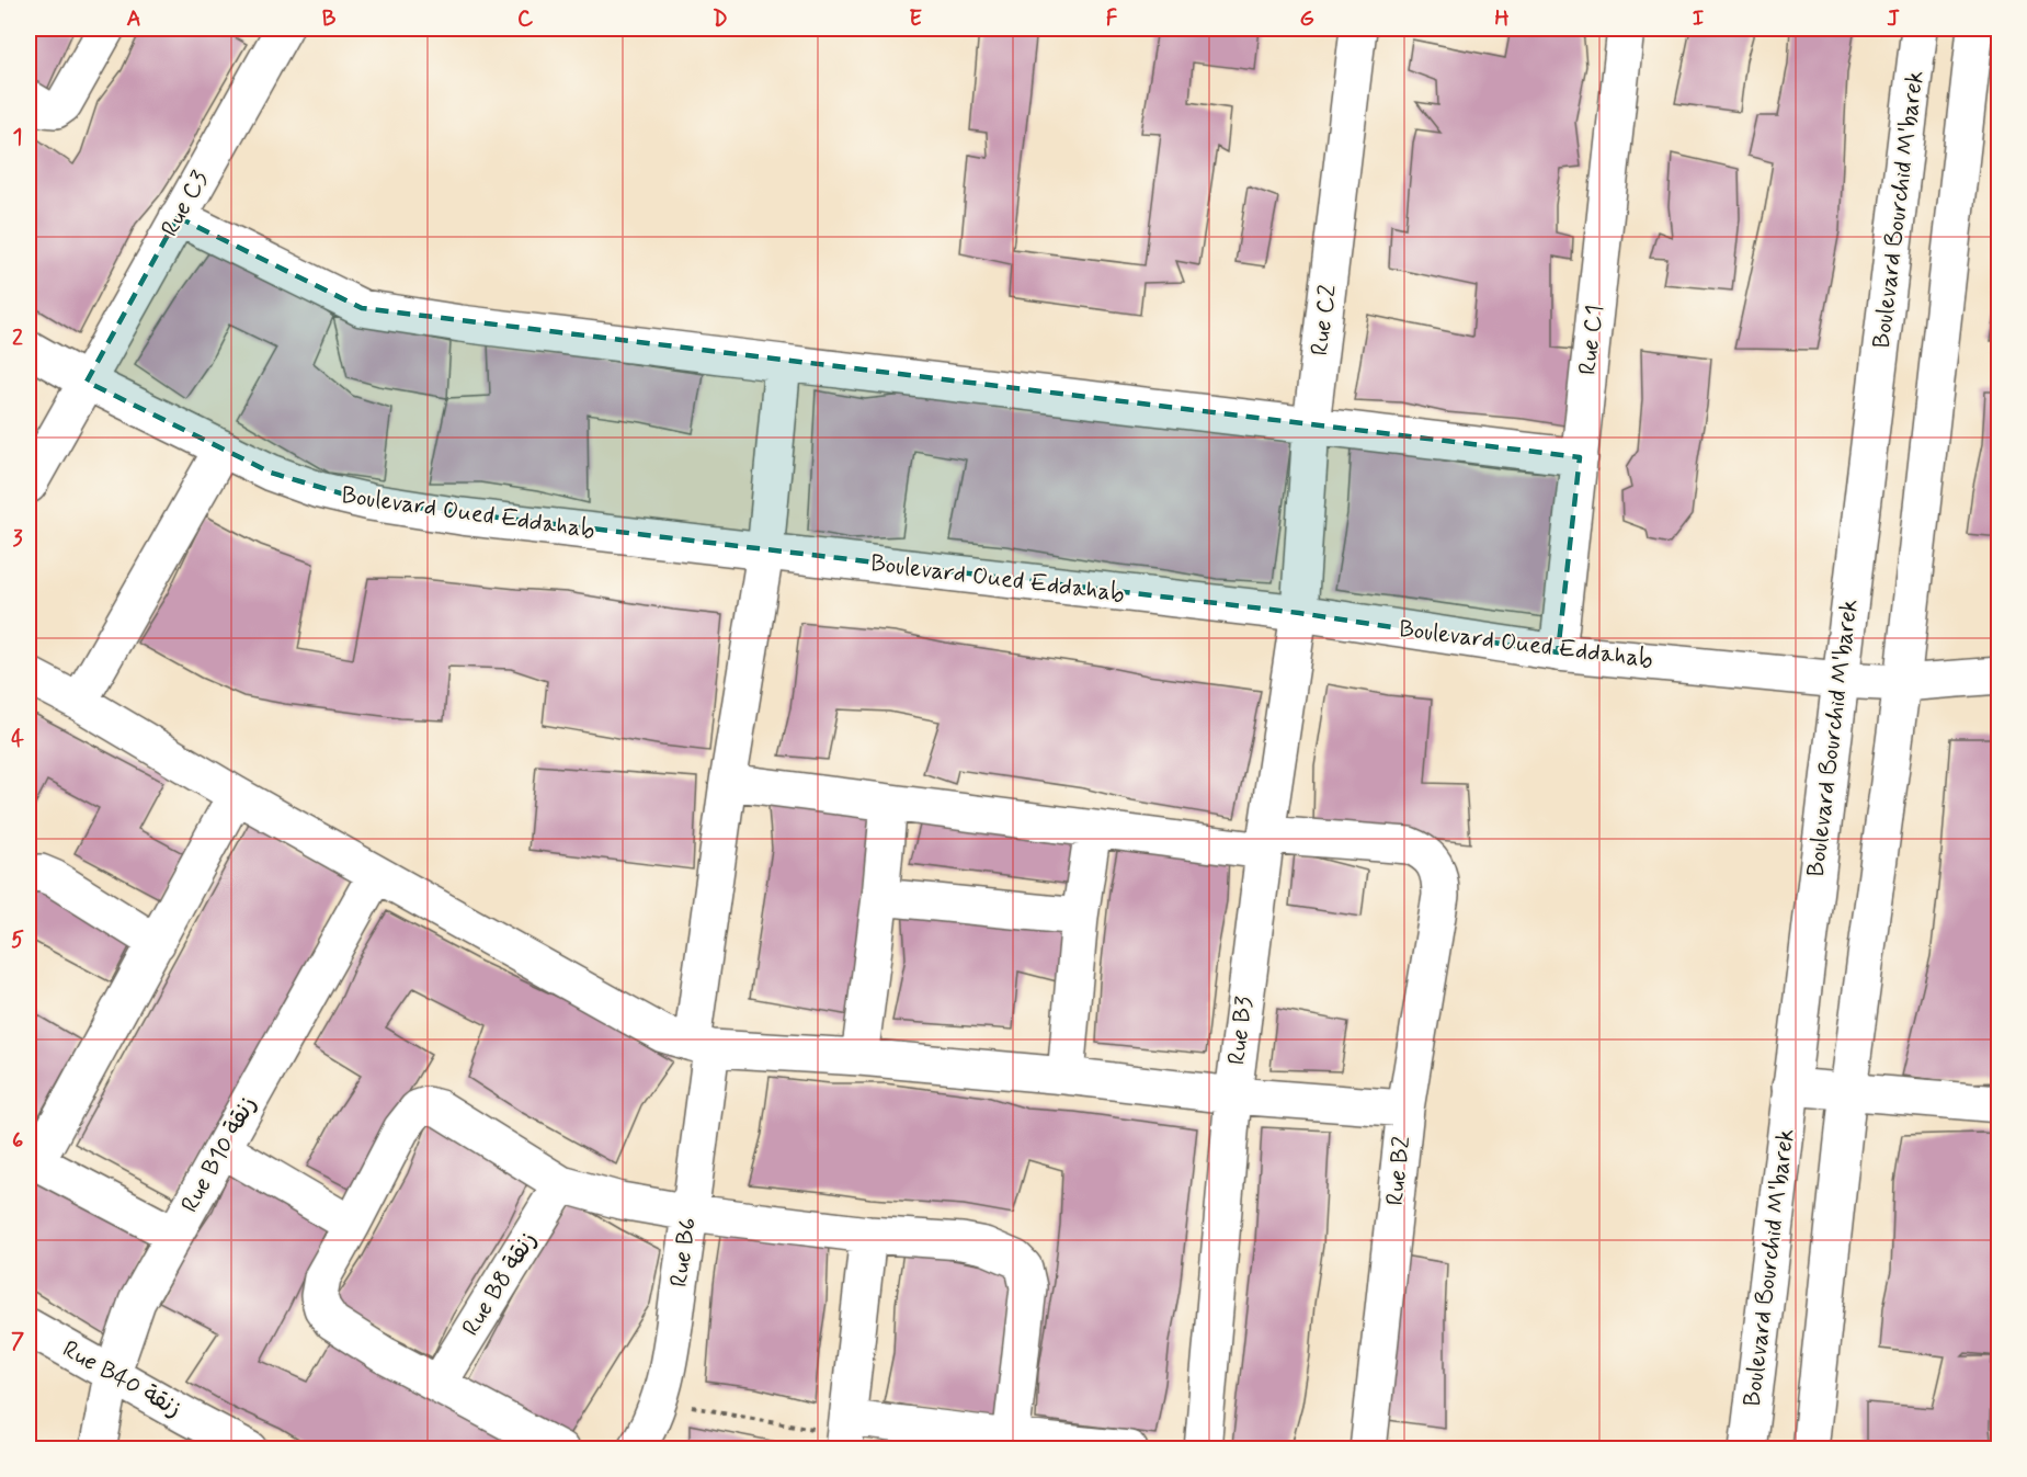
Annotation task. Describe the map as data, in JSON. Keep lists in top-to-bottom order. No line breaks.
{"streets":{"street":["Rue C3","Boulevard Bourchid M'barek","Rue C2","Rue C1","Boulevard Oued Eddahab","Rue B3","Rue B10 زنقة","Rue B2","Rue B6","Rue B8 زنقة","Rue B40 زنقة"]},"crossings":[["Rue C3","Boulevard Oued Eddahab"],["Boulevard Bourchid M'barek","Boulevard Oued Eddahab"],["Rue C2","Boulevard Oued Eddahab"],["Rue C2","Rue B3"],["Rue C1","Boulevard Oued Eddahab"],["Boulevard Oued Eddahab","Rue B3"],["Boulevard Oued Eddahab","Rue B6"],["Rue B3","Rue B2"],["Rue B10 زنقة","Rue B40 زنقة"]],"grid":{"columns":["A","B","C","D","E","F","G","H","I","J"],"rows":["1","2","3","4","5","6","7"]}}
